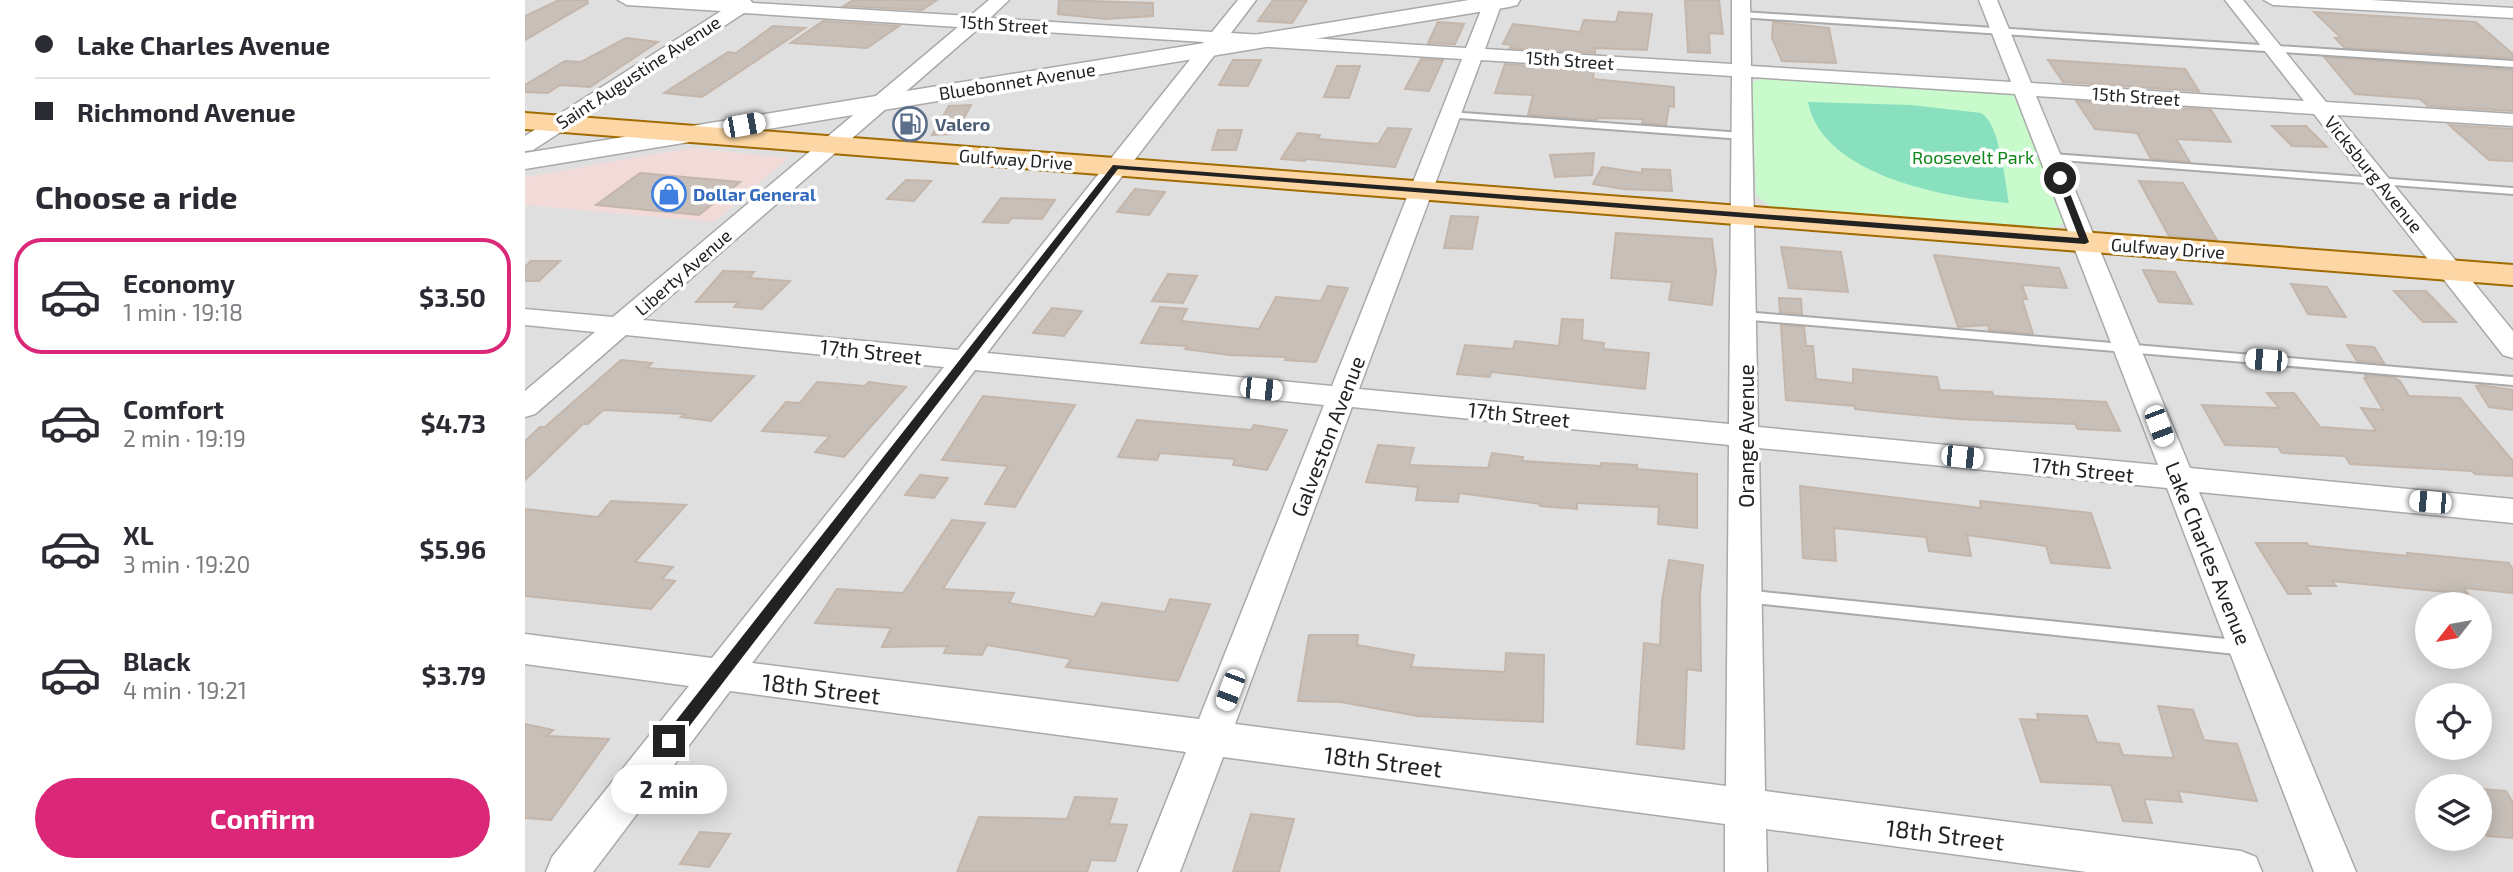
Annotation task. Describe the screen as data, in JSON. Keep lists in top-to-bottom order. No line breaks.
{"streets":{"main road":["Gulfway Drive"],"street":["15th Street","Saint Augustine Avenue","Bluebonnet Avenue","Vicksburg Avenue","Liberty Avenue","17th Street","Galveston Avenue","Orange Avenue","Lake Charles Avenue","18th Street"]},"crossings":[["15th Street","Saint Augustine Avenue"],["15th Street","Bluebonnet Avenue"],["15th Street","Vicksburg Avenue"],["15th Street","Liberty Avenue"],["15th Street","Galveston Avenue"],["15th Street","Orange Avenue"],["15th Street","Lake Charles Avenue"],["Saint Augustine Avenue","Gulfway Drive"],["Bluebonnet Avenue","Gulfway Drive"],["Bluebonnet Avenue","Liberty Avenue"],["Bluebonnet Avenue","Galveston Avenue"],["Gulfway Drive","Vicksburg Avenue"],["Gulfway Drive","Liberty Avenue"],["Gulfway Drive","Galveston Avenue"],["Gulfway Drive","Orange Avenue"],["Gulfway Drive","Lake Charles Avenue"],["Liberty Avenue","17th Street"],["17th Street","Galveston Avenue"],["17th Street","Orange Avenue"],["17th Street","Lake Charles Avenue"],["Galveston Avenue","18th Street"],["Orange Avenue","18th Street"]],"parks":["Roosevelt Park"],"places":{"fuel station":["Valero"],"shop":["Dollar General"]},"north":"bottom left","page":{"banner":["Lake Charles Avenue","Richmond Avenue"],"heading":"Choose a ride","list":[{"name":"Economy","note":"1 min · 19:18","value":"$3.50"},{"name":"Comfort","note":"2 min · 19:19","value":"$4.73"},{"name":"XL","note":"3 min · 19:20","value":"$5.96"},{"name":"Black","note":"4 min · 19:21","value":"$3.79"}],"buttons":"Confirm","bubble":"2 min"}}
